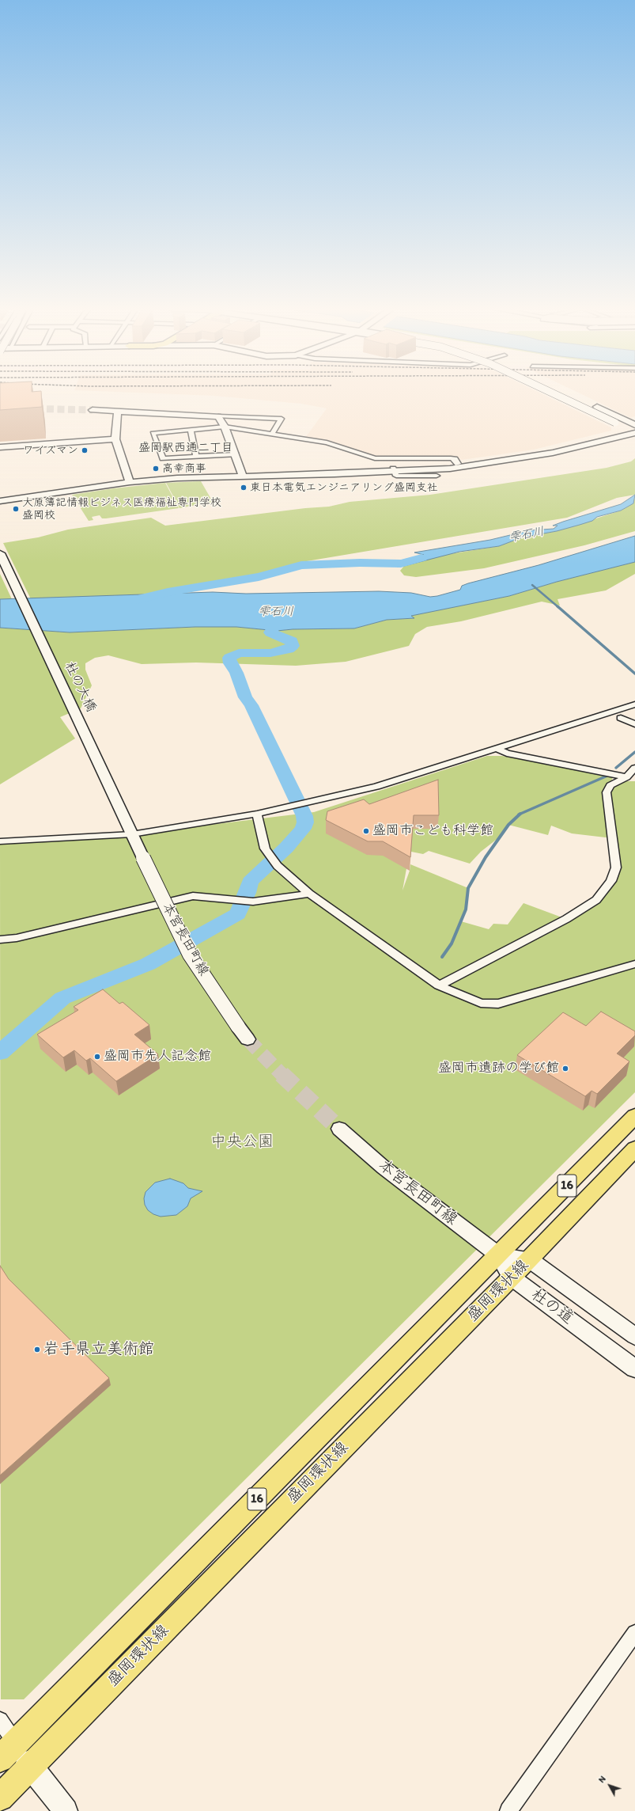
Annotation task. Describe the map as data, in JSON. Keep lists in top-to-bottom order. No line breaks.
{"streets":{"main road":["16","盛岡環状線"],"street":["杜の大橋","本宮長田町線","杜の道"]},"crossings":[["杜の大橋","本宮長田町線"],["本宮長田町線","盛岡環状線"],["本宮長田町線","杜の道"],["盛岡環状線","杜の道"]],"districts":["盛岡駅西通二丁目"],"water":["雫石川"],"parks":["中央公園"],"places":["ワイズマン","高幸商事","東日本電気エンジニアリング盛岡支社","大原簿記情報ビジネス医療福祉専門学校 盛岡校","盛岡市こども科学館","盛岡市先人記念館","盛岡市遺跡の学び館","岩手県立美術館"],"north":"top left"}
